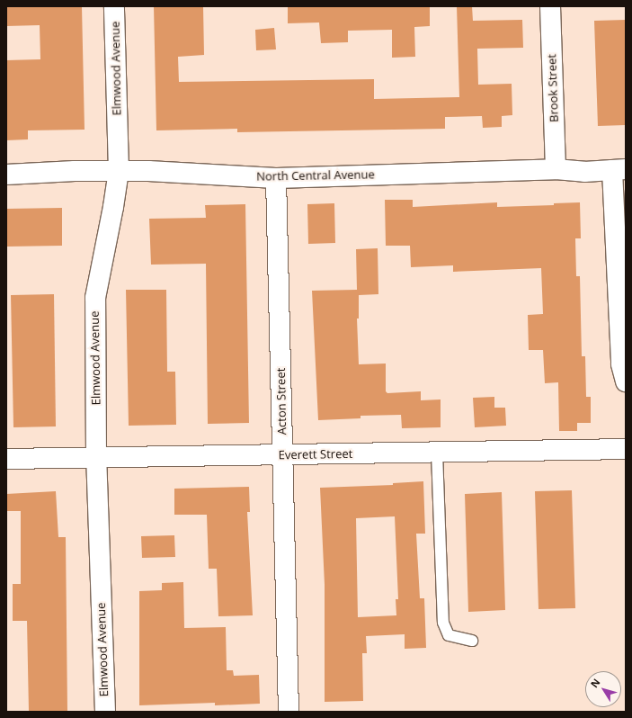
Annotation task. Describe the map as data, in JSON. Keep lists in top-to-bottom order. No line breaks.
{"streets":{"street":["Elmwood Avenue","Brook Street","North Central Avenue","Acton Street","Everett Street"]},"crossings":[["Elmwood Avenue","North Central Avenue"],["Elmwood Avenue","Everett Street"],["Brook Street","North Central Avenue"],["North Central Avenue","Acton Street"],["Acton Street","Everett Street"]],"north":"top left"}
